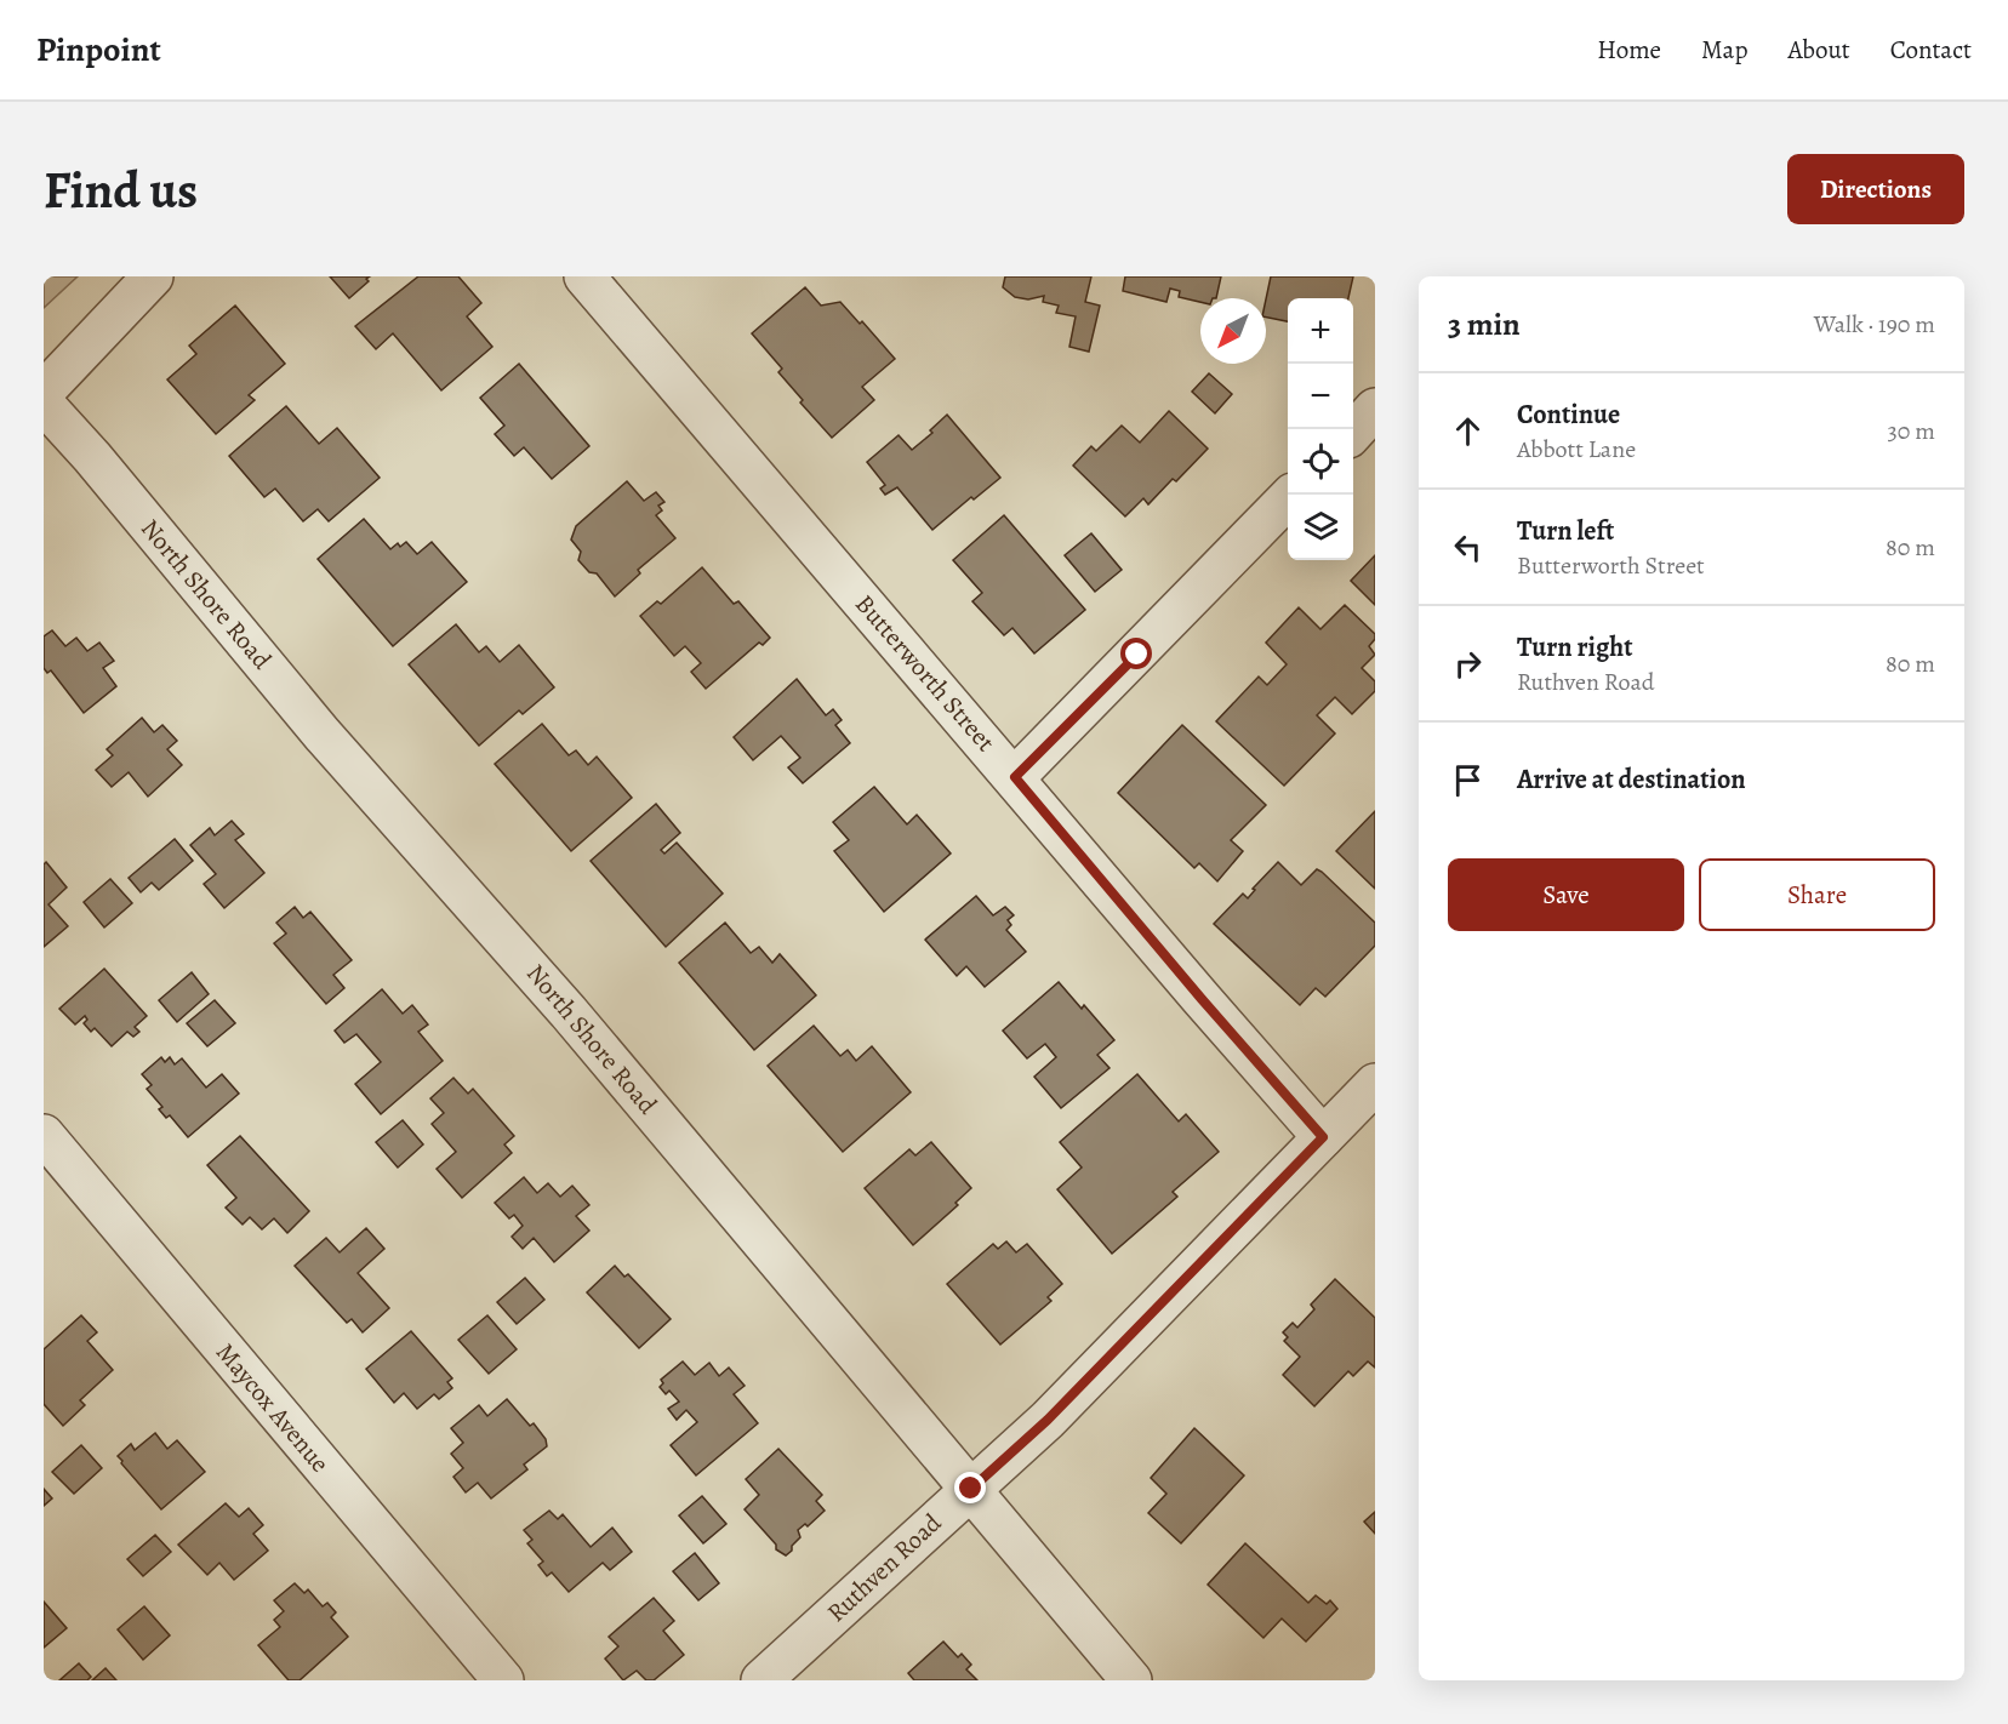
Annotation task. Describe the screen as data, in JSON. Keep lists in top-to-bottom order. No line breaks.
{"streets":{"street":["North Shore Road","Butterworth Street","Maycox Avenue","Ruthven Road"]},"crossings":[["North Shore Road","Ruthven Road"],["Butterworth Street","Ruthven Road"]],"north":"bottom left","page":{"header":"Pinpoint","nav":["Home","Map","About","Contact"],"buttons":["Directions",["Save","Share"]],"title":"Find us","heading":["3 min","Walk · 190 m"],"map_buttons":["+","−"],"list":[["Continue","Abbott Lane","30 m"],["Turn left","Butterworth Street","80 m"],["Turn right","Ruthven Road","80 m"],"Arrive at destination"]}}
